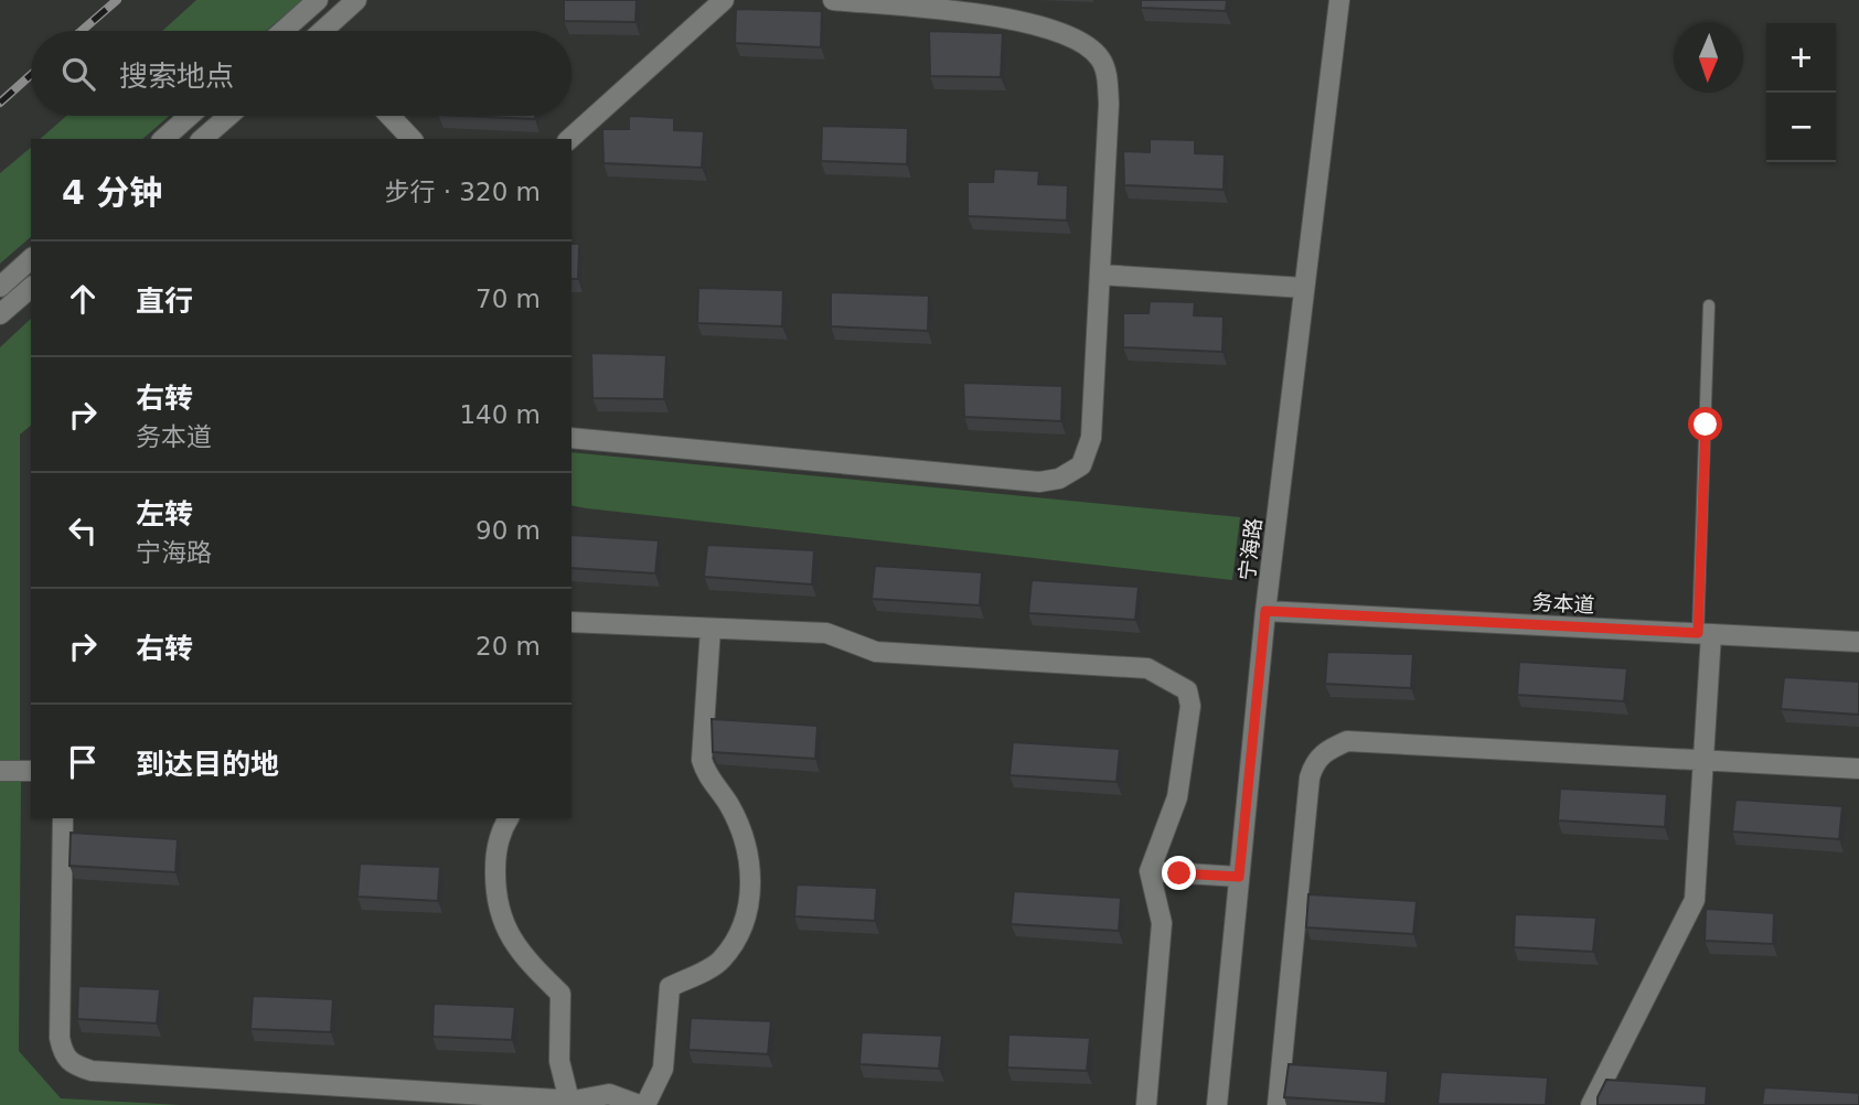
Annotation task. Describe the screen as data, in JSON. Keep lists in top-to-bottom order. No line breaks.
{"streets":{"street":["宁海路","务本道"]},"crossings":[["宁海路","务本道"]],"north":"bottom","page":{"map_buttons":["+","−"],"search":"搜索地点","heading":["4 分钟","步行 · 320 m"],"list":[["直行","70 m"],["右转","务本道","140 m"],["左转","宁海路","90 m"],["右转","20 m"],"到达目的地"]}}
